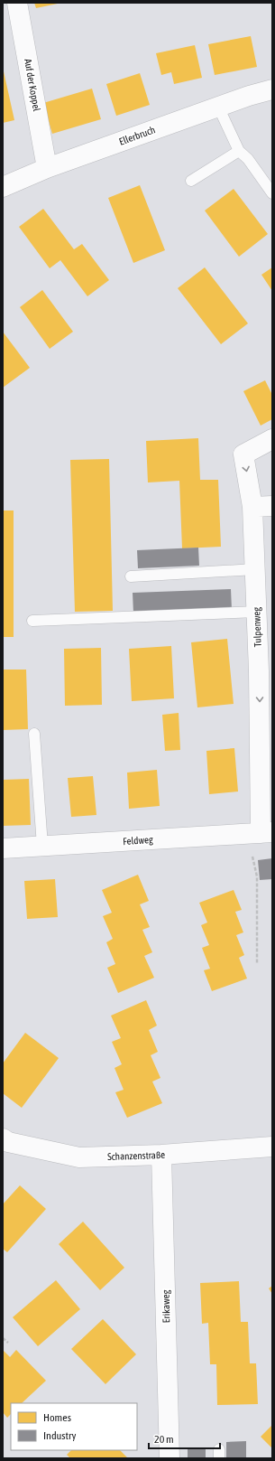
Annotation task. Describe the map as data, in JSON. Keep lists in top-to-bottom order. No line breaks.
{"streets":{"street":["Auf der Koppel","Ellerbruch","Tulpenweg","Feldweg","Schanzenstraße","Erikaweg"]},"crossings":[["Auf der Koppel","Ellerbruch"],["Tulpenweg","Feldweg"],["Schanzenstraße","Erikaweg"]],"one_way":["Tulpenweg"],"legend":["Homes","Industry"],"scale_bar":"20 m"}
